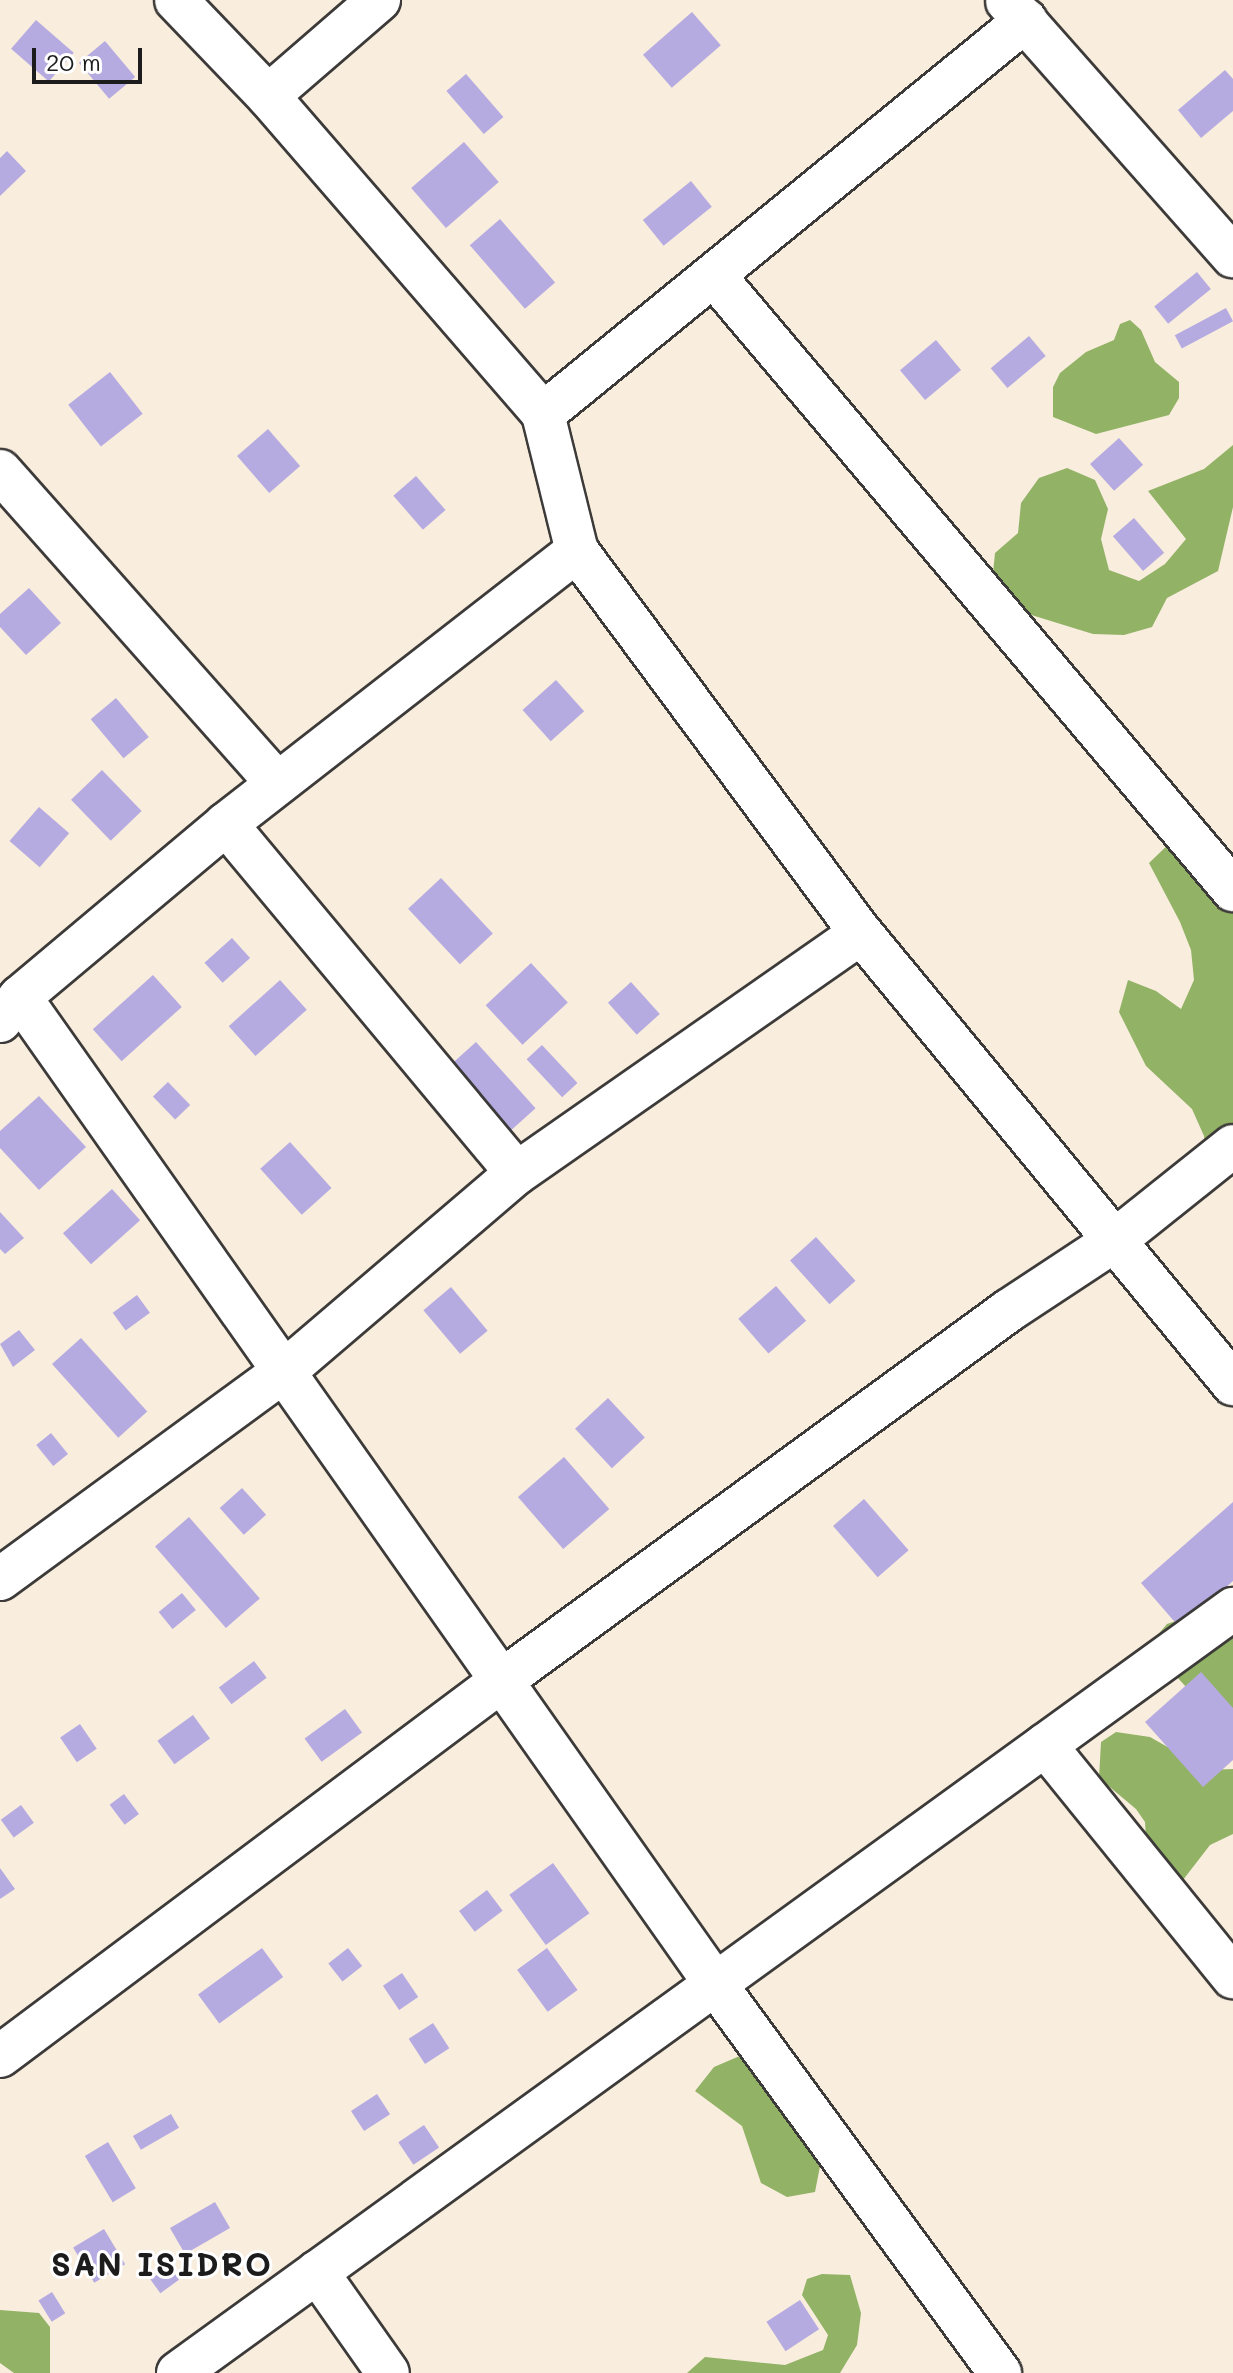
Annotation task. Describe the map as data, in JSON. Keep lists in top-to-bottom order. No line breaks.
{"districts":["SAN ISIDRO"],"scale_bar":"20 m"}
